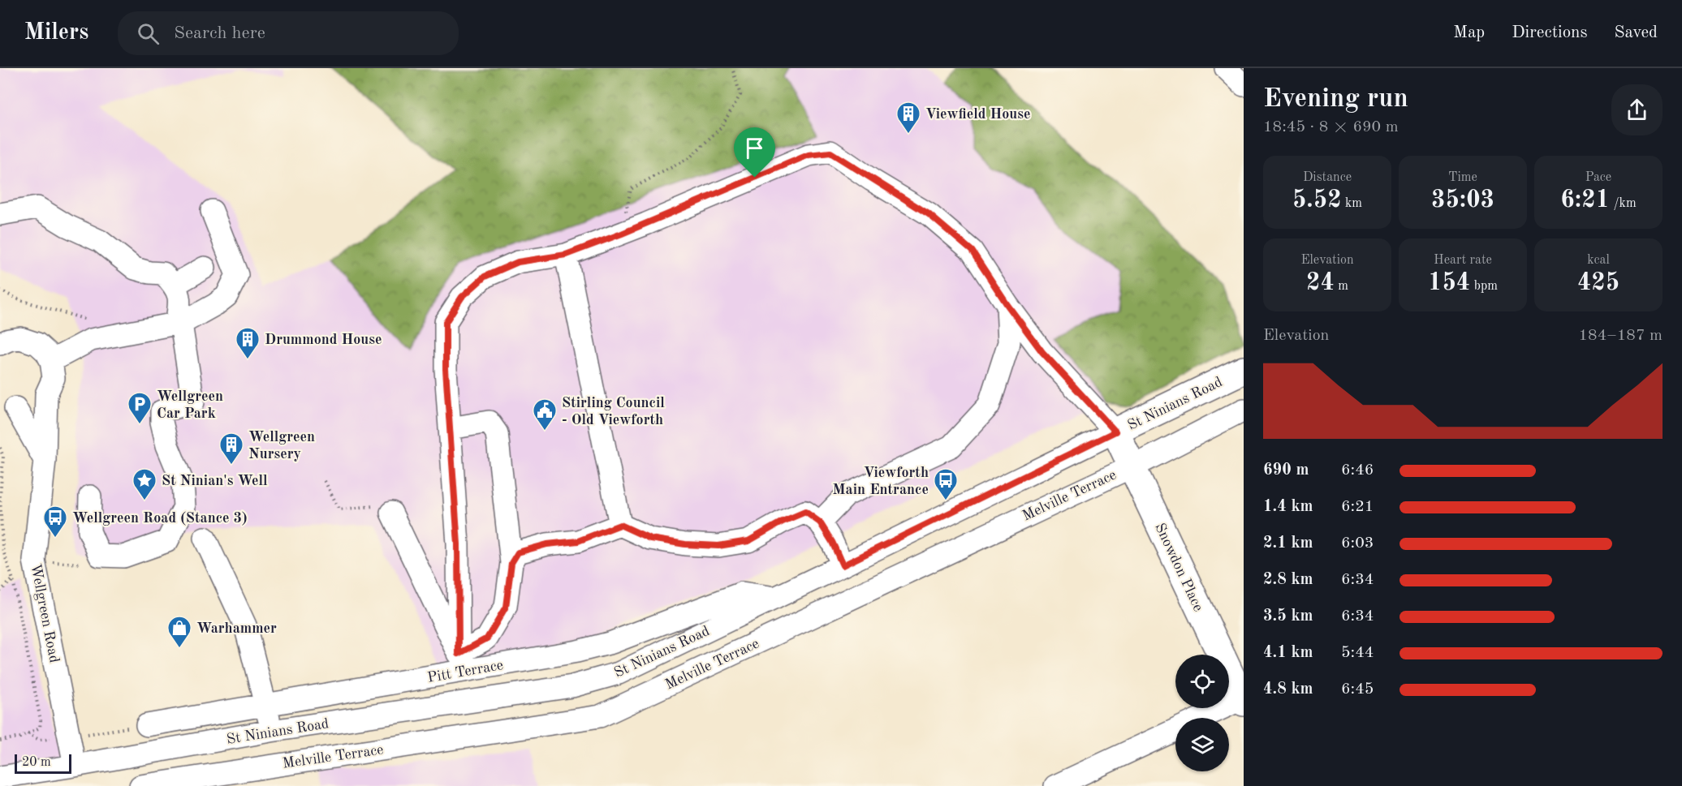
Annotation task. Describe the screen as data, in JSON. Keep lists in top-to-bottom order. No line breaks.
{"streets":{"main road":["St Ninians Road","Snowdon Place"],"street":["Melville Terrace","Wellgreen Road","Pitt Terrace"]},"crossings":[["St Ninians Road","Snowdon Place"],["St Ninians Road","Wellgreen Road"],["St Ninians Road","Pitt Terrace"],["Melville Terrace","Snowdon Place"]],"places":{"building":["Viewfield House","Drummond House","Wellgreen Nursery"],"parking":["Wellgreen Car Park"],"public building":["Stirling Council - Old Viewforth"],"place":["St Ninian's Well"],"bus stop":["Viewforth Main Entrance","Wellgreen Road (Stance 3)"],"shop":["Warhammer"]},"scale_bar":"20 m","page":{"header":"Milers","search":"Search here","nav":["Map","Directions","Saved"],"heading":["Evening run","18:45 · 8 × 690 m"],"stats":[["Distance","5.52 km"],["Time","35:03"],["Pace","6:21 /km"],["Elevation","24 m"],["Heart rate","154 bpm"],["kcal","425"]],"chart":["Elevation","184–187 m"],"list":[{"name":"690 m","note":"6:46"},{"name":"1.4 km","note":"6:21"},{"name":"2.1 km","note":"6:03"},{"name":"2.8 km","note":"6:34"},{"name":"3.5 km","note":"6:34"},{"name":"4.1 km","note":"5:44"},{"name":"4.8 km","note":"6:45"}],"scale":"20 m"}}
